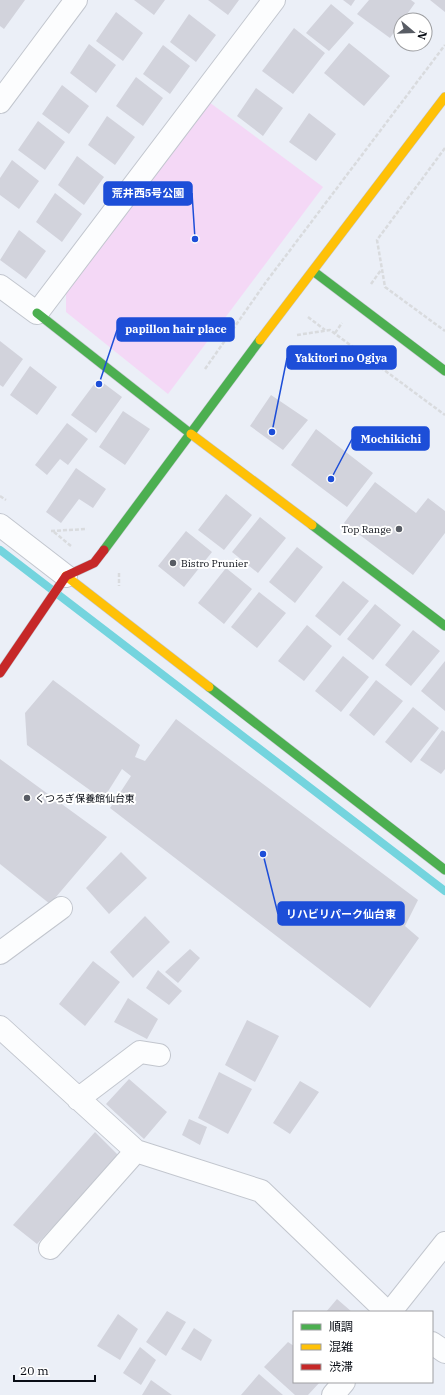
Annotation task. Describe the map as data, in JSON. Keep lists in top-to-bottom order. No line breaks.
{"places":["荒井西5号公園","papillon hair place","Yakitori no Ogiya","Mochikichi","Top Range","Bistro Prunier","くつろぎ保養館仙台東","リハビリパーク仙台東"],"legend":["順調","混雑","渋滞"],"scale_bar":"20 m","north":"right"}
